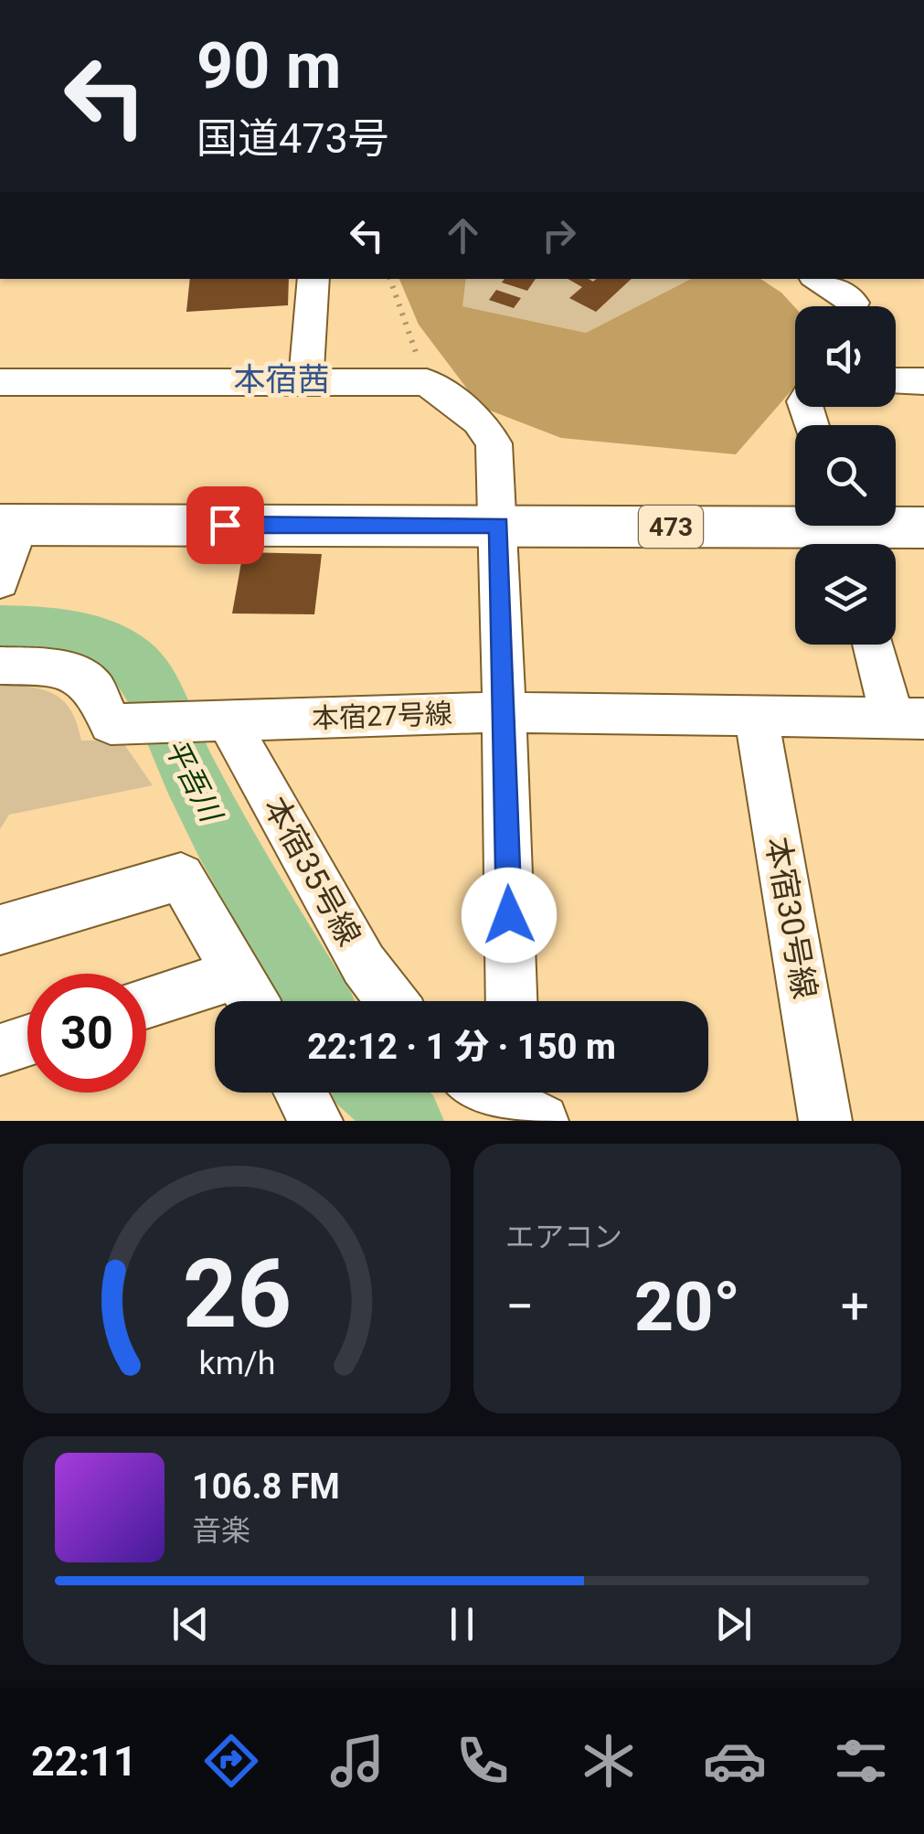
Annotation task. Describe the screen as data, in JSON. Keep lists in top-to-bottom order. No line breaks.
{"streets":{"highway":["473"],"street":["本宿27号線","本宿35号線","本宿30号線"]},"crossings":[["本宿27号線","本宿35号線"],["本宿27号線","本宿30号線"]],"districts":["本宿茜"],"water":["平吾川"],"page":{"turn":["90 m","国道473号"],"limit":"30","trip":"22:12 · 1 分 · 150 m","tile":"エアコン","heat":["−","20°","+"],"song":["106.8 FM","音楽"],"tabs":"22:11","gauge":["26","km/h"]}}
